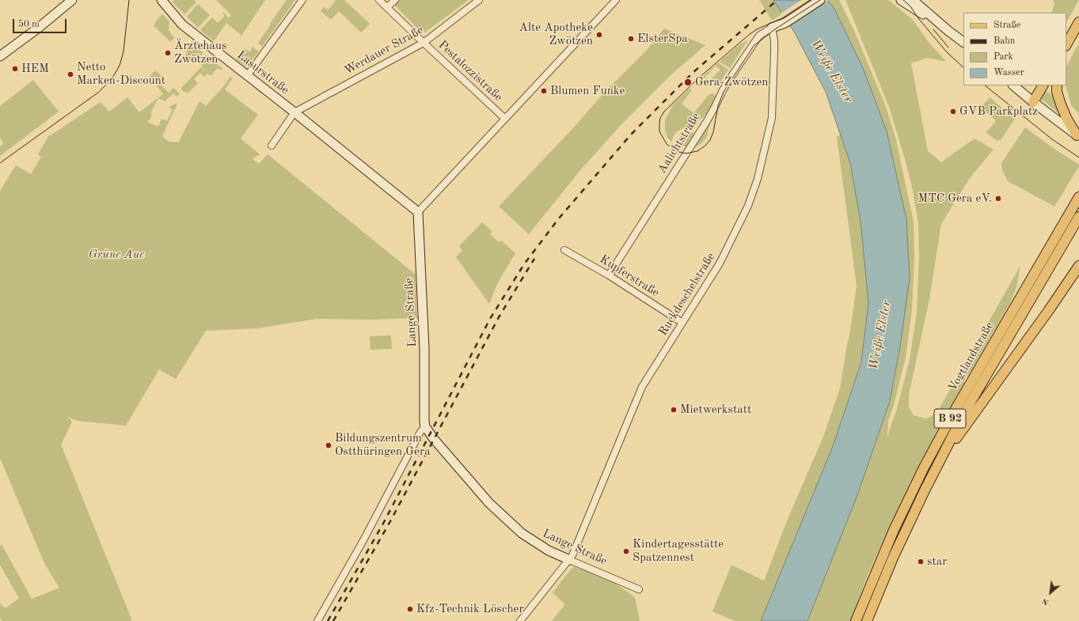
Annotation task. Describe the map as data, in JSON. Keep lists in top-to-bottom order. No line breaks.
{"streets":{"main road":["Vogtlandstraße","B 92"],"street":["Werdauer Straße","Pestalozzistraße","Lasurstraße","Aalichtstraße","Kupferstraße","Ruckdeschelstraße","Lange Straße"]},"crossings":[["Werdauer Straße","Pestalozzistraße"],["Werdauer Straße","Lasurstraße"],["Lasurstraße","Lange Straße"],["Aalichtstraße","Kupferstraße"],["Aalichtstraße","Ruckdeschelstraße"],["Kupferstraße","Ruckdeschelstraße"],["Ruckdeschelstraße","Lange Straße"]],"water":["Weiße Elster"],"parks":["Grüne Aue"],"places":["Alte Apotheke Zwötzen","ElsterSpa","Ärztehaus Zwötzen","HEM","Netto Marken-Discount","Gera-Zwötzen","Blumen Funke","GVB Parkplatz","MTC Gera eV.","Mietwerkstatt","Bildungszentrum Ostthüringen Gera","Kindertagesstätte Spatzennest","star","Kfz-Technik Löscher"],"legend":["Straße","Bahn","Park","Wasser"],"scale_bar":"50 m","north":"bottom left"}
